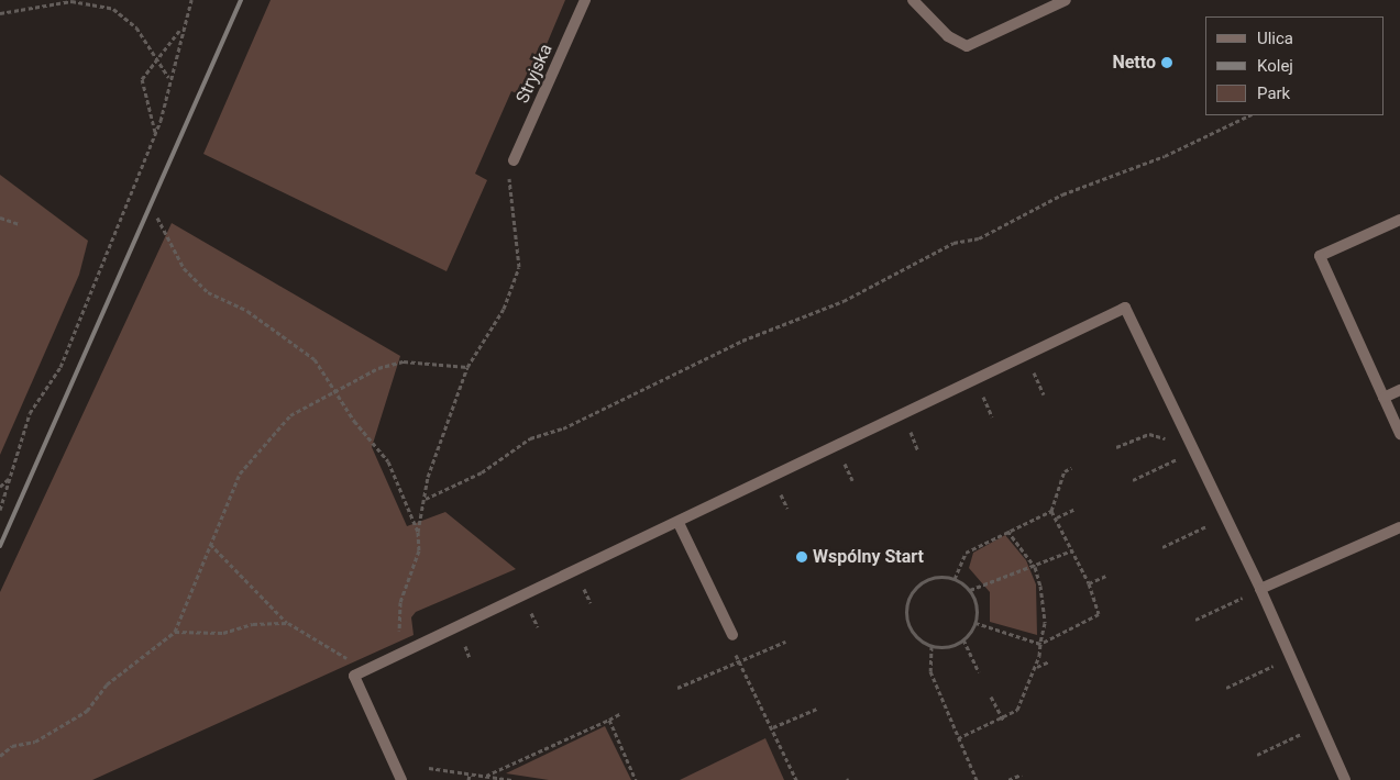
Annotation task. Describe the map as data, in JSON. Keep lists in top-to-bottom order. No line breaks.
{"streets":{"street":["Stryjska"]},"places":["Netto","Wspólny Start"],"legend":["Ulica","Kolej","Park"]}
